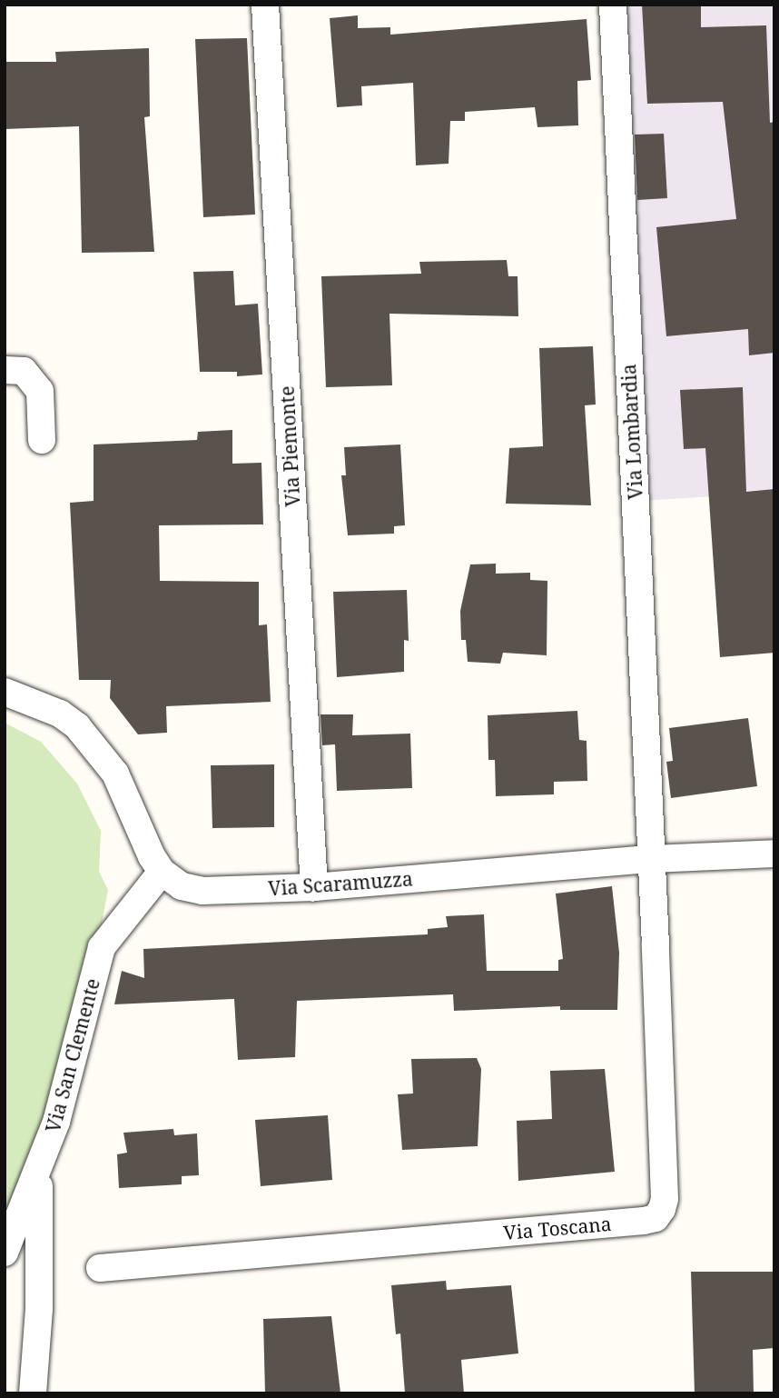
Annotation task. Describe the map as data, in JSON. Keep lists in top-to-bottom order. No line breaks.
{"streets":{"street":["Via Lombardia","Via Piemonte","Via Scaramuzza","Via San Clemente","Via Toscana"]},"crossings":[["Via Lombardia","Via Scaramuzza"],["Via Lombardia","Via Toscana"],["Via Piemonte","Via Scaramuzza"],["Via Scaramuzza","Via San Clemente"],["Via Scaramuzza","Via Toscana"]]}
